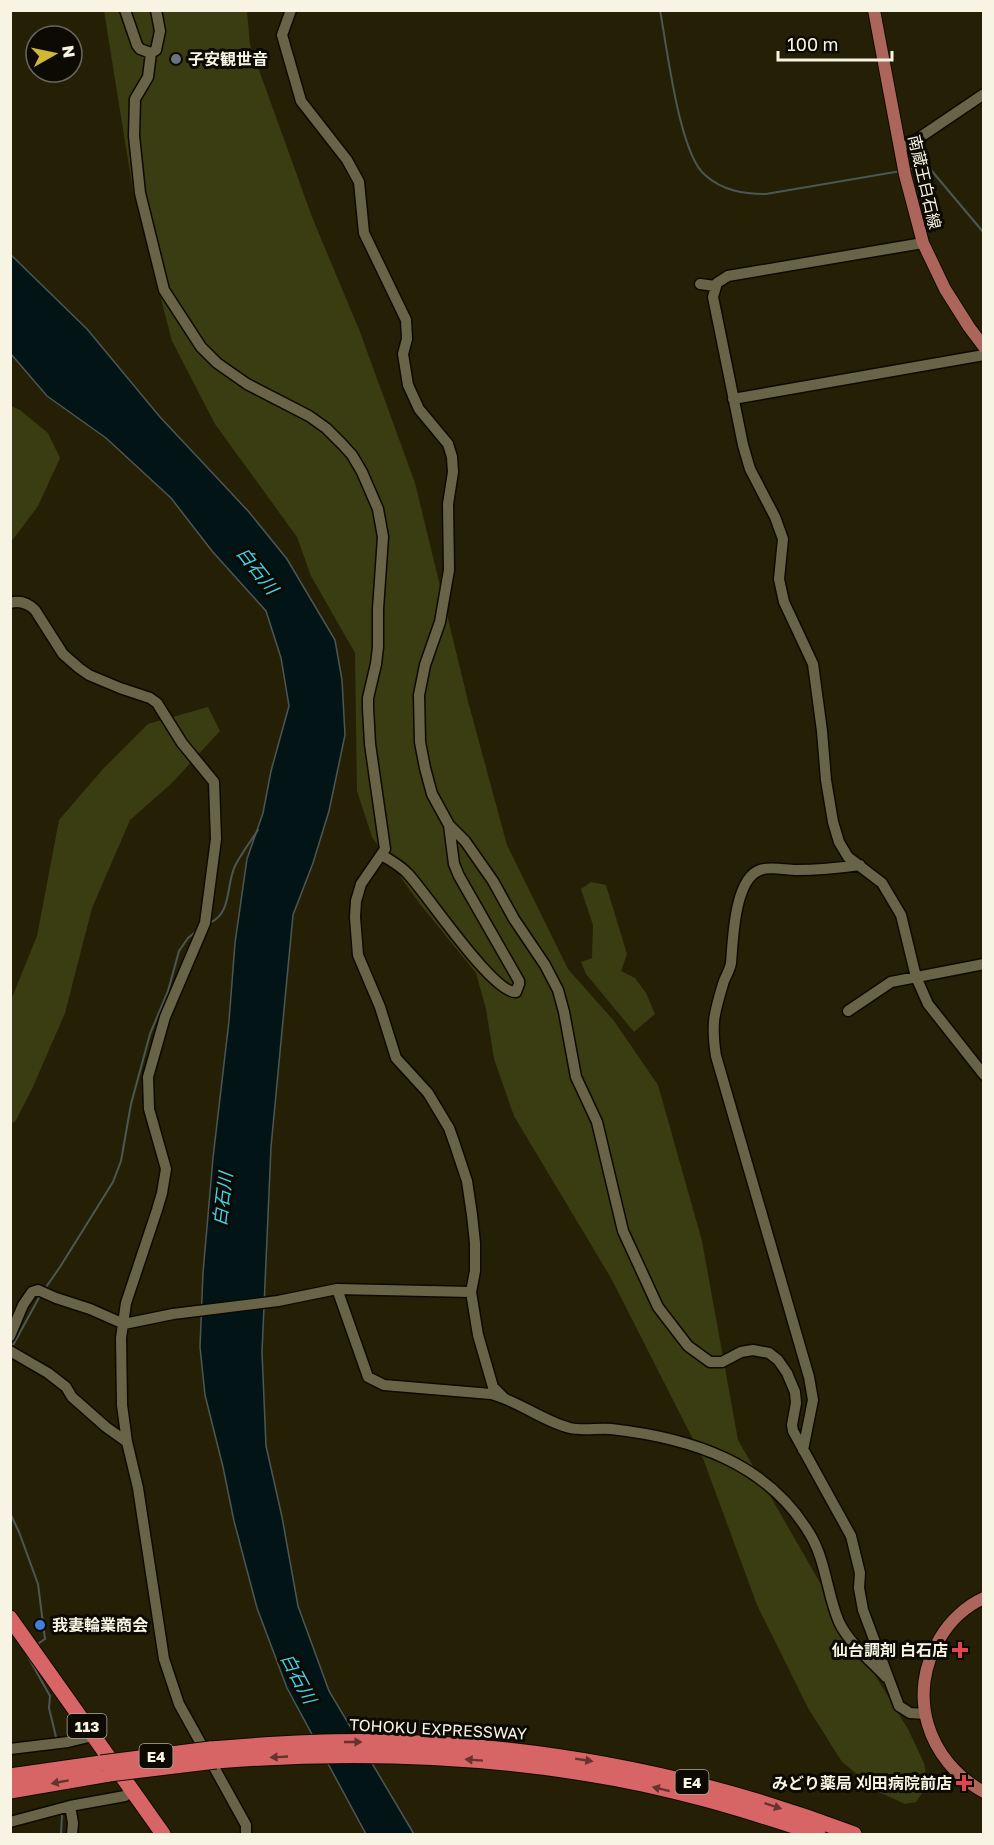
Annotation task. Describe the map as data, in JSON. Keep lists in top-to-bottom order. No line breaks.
{"streets":{"highway":["113","TOHOKU EXPRESSWAY","E4"],"main road":["南蔵王白石線"]},"water":["白石川"],"places":{"other":["子安観世音","我妻輪業商会"],"health":["仙台調剤 白石店","みどり薬局 刈田病院前店"]},"scale_bar":"100 m","north":"right"}
